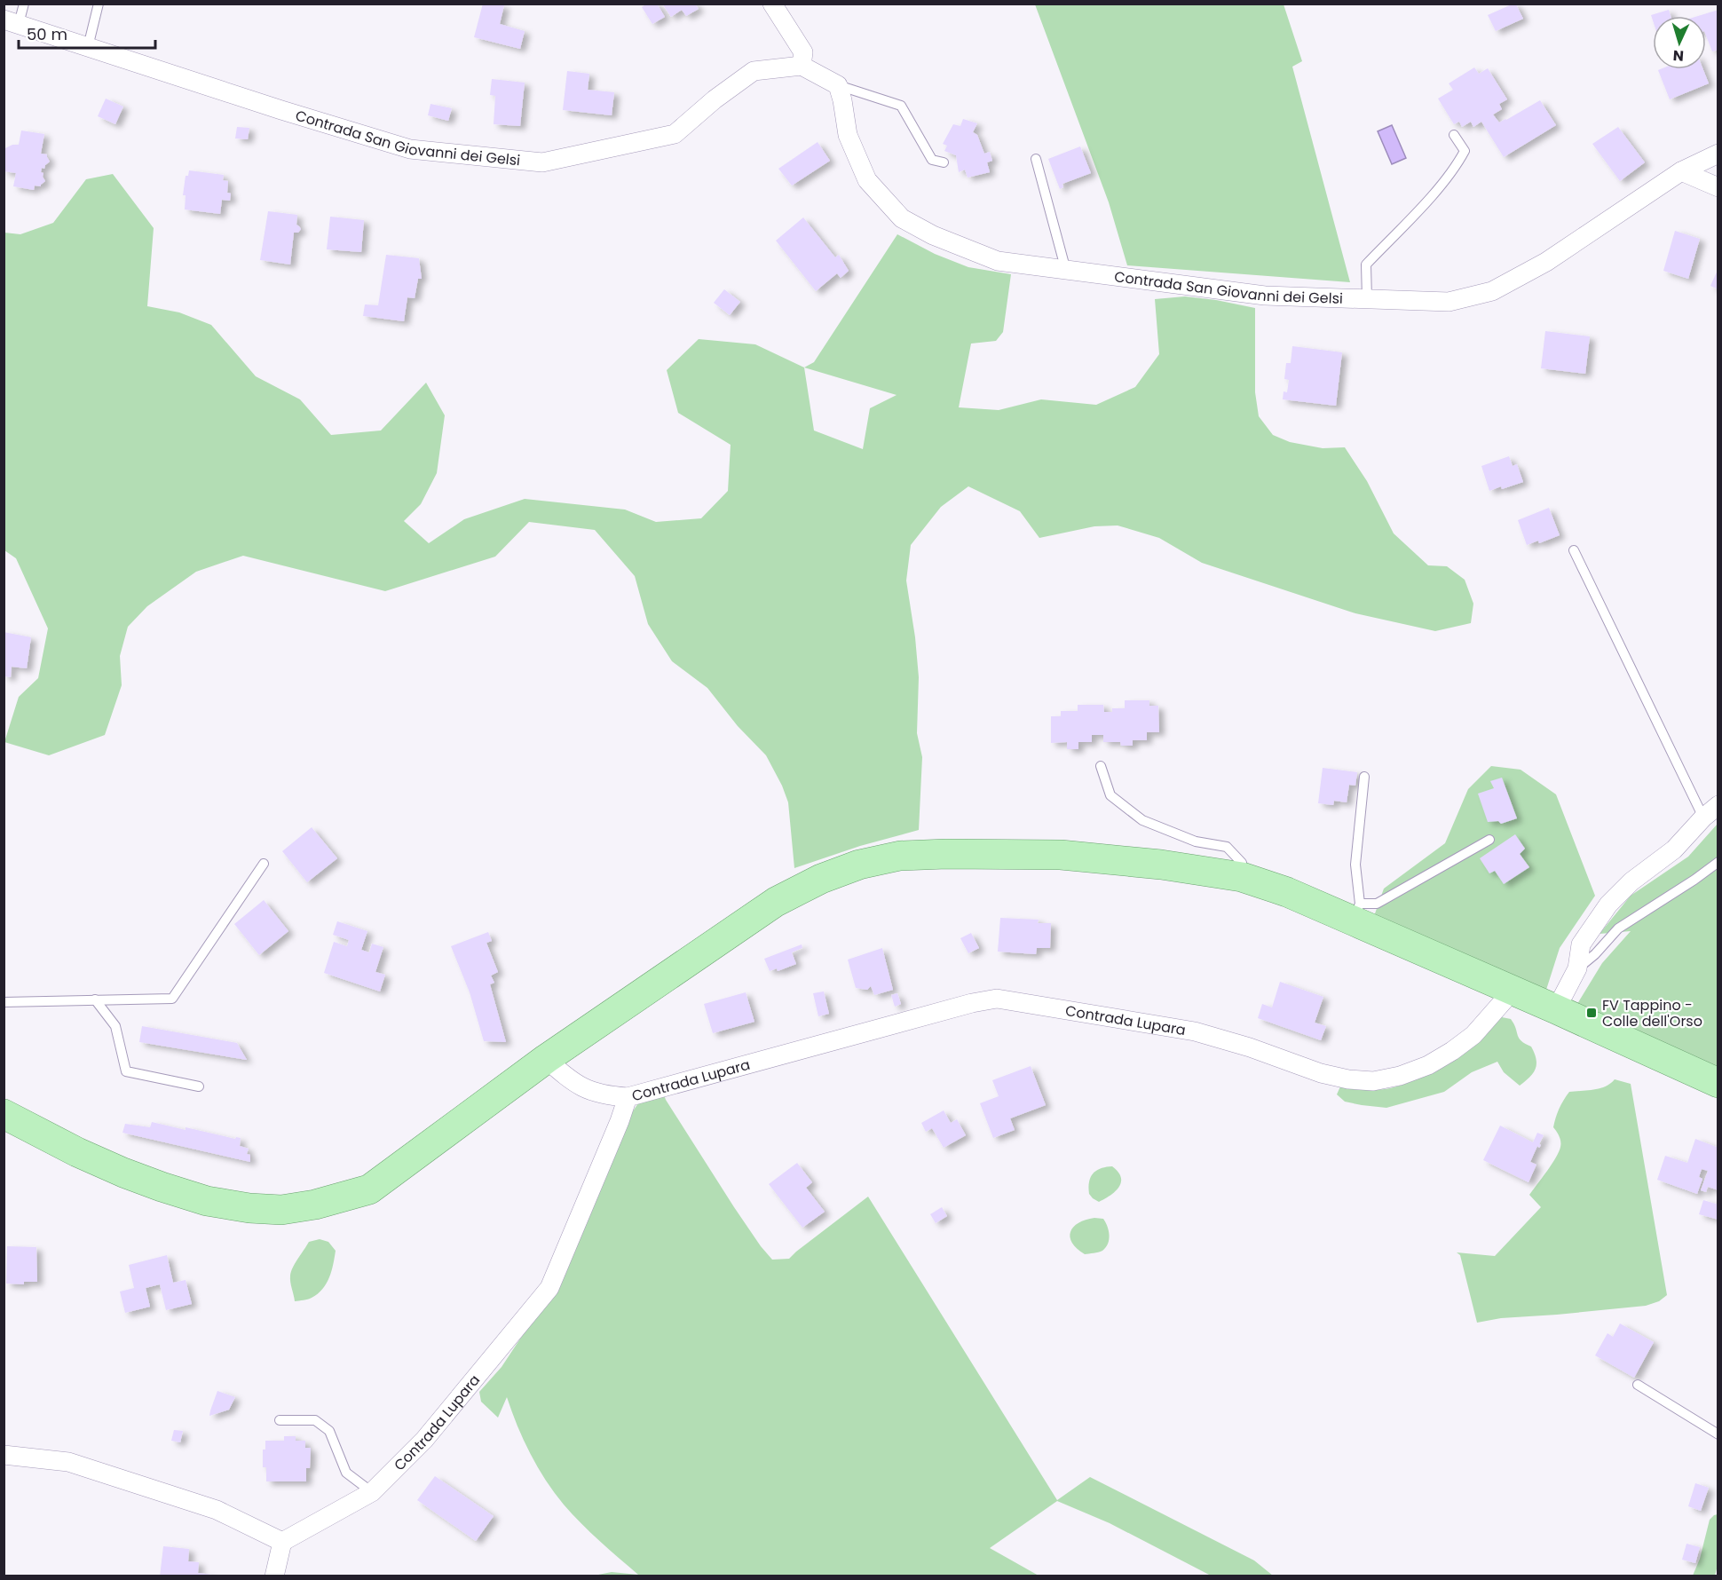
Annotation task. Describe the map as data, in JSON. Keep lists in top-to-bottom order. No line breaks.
{"streets":{"street":["Contrada San Giovanni dei Gelsi","Contrada Lupara"]},"places":{"transit":["FV Tappino - Colle dell'Orso"]},"scale_bar":"50 m","north":"bottom"}
